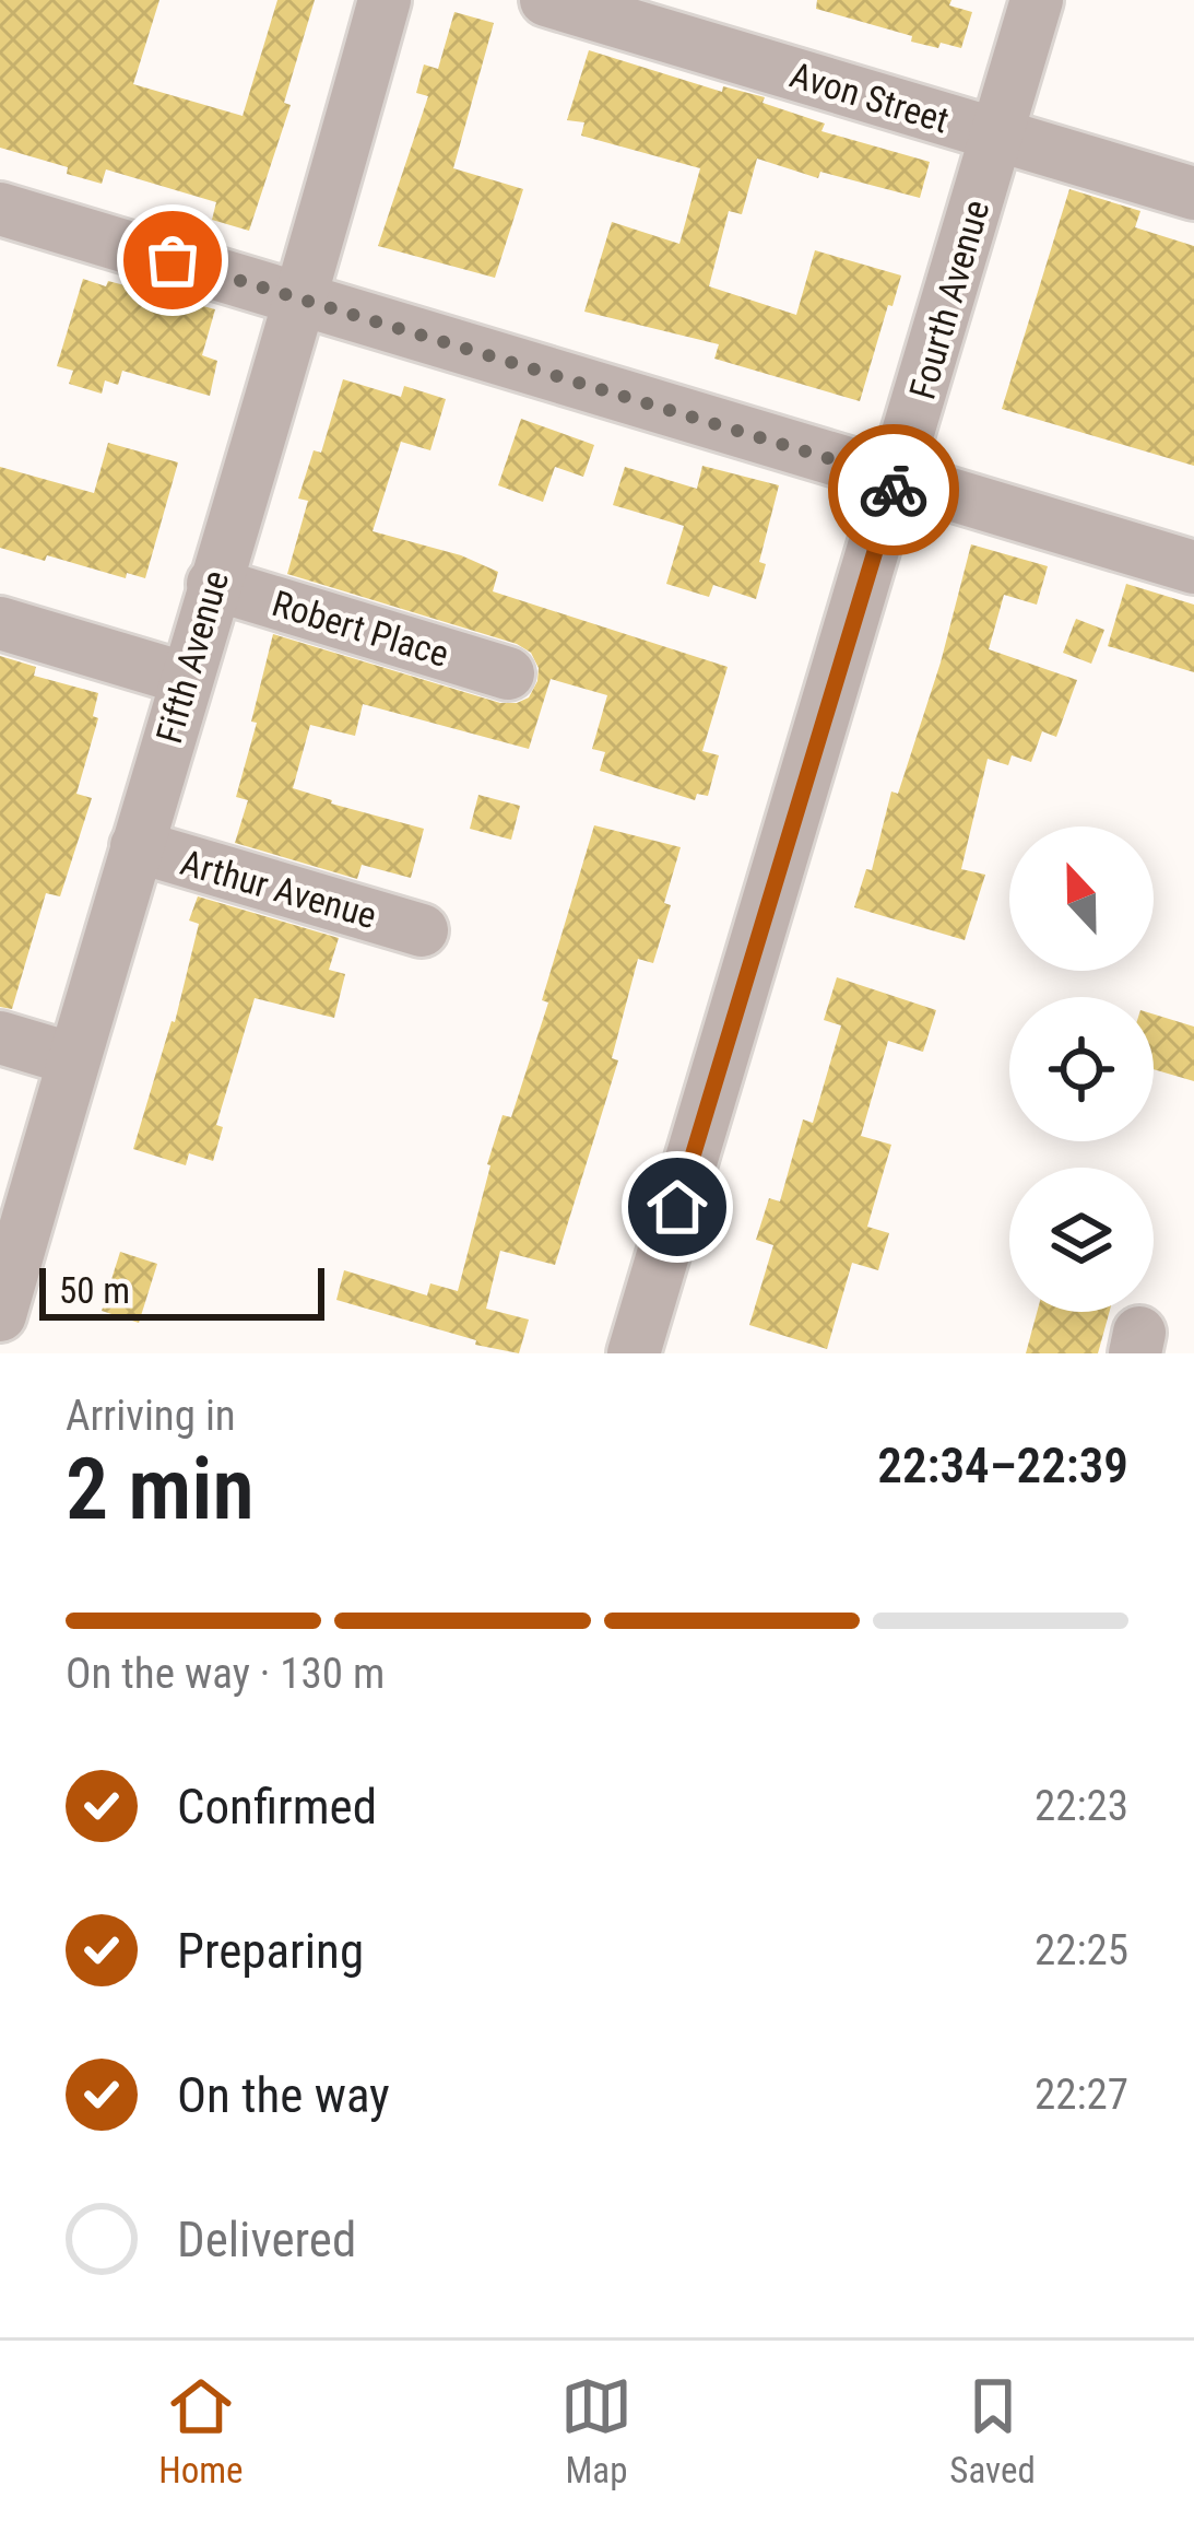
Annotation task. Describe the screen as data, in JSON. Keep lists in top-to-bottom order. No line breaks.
{"streets":{"street":["Avon Street","Fourth Avenue","Robert Place","Fifth Avenue","Arthur Avenue"]},"crossings":[["Avon Street","Fourth Avenue"],["Robert Place","Fifth Avenue"],["Fifth Avenue","Arthur Avenue"]],"scale_bar":"50 m","north":"top","page":{"scale":"50 m","heading":["2 min","Arriving in","22:34–22:39"],"bar":"On the way · 130 m","list":[["Confirmed","22:23"],["Preparing","22:25"],["On the way","22:27"],"Delivered"],"tabs":["Home","Map","Saved"]}}
